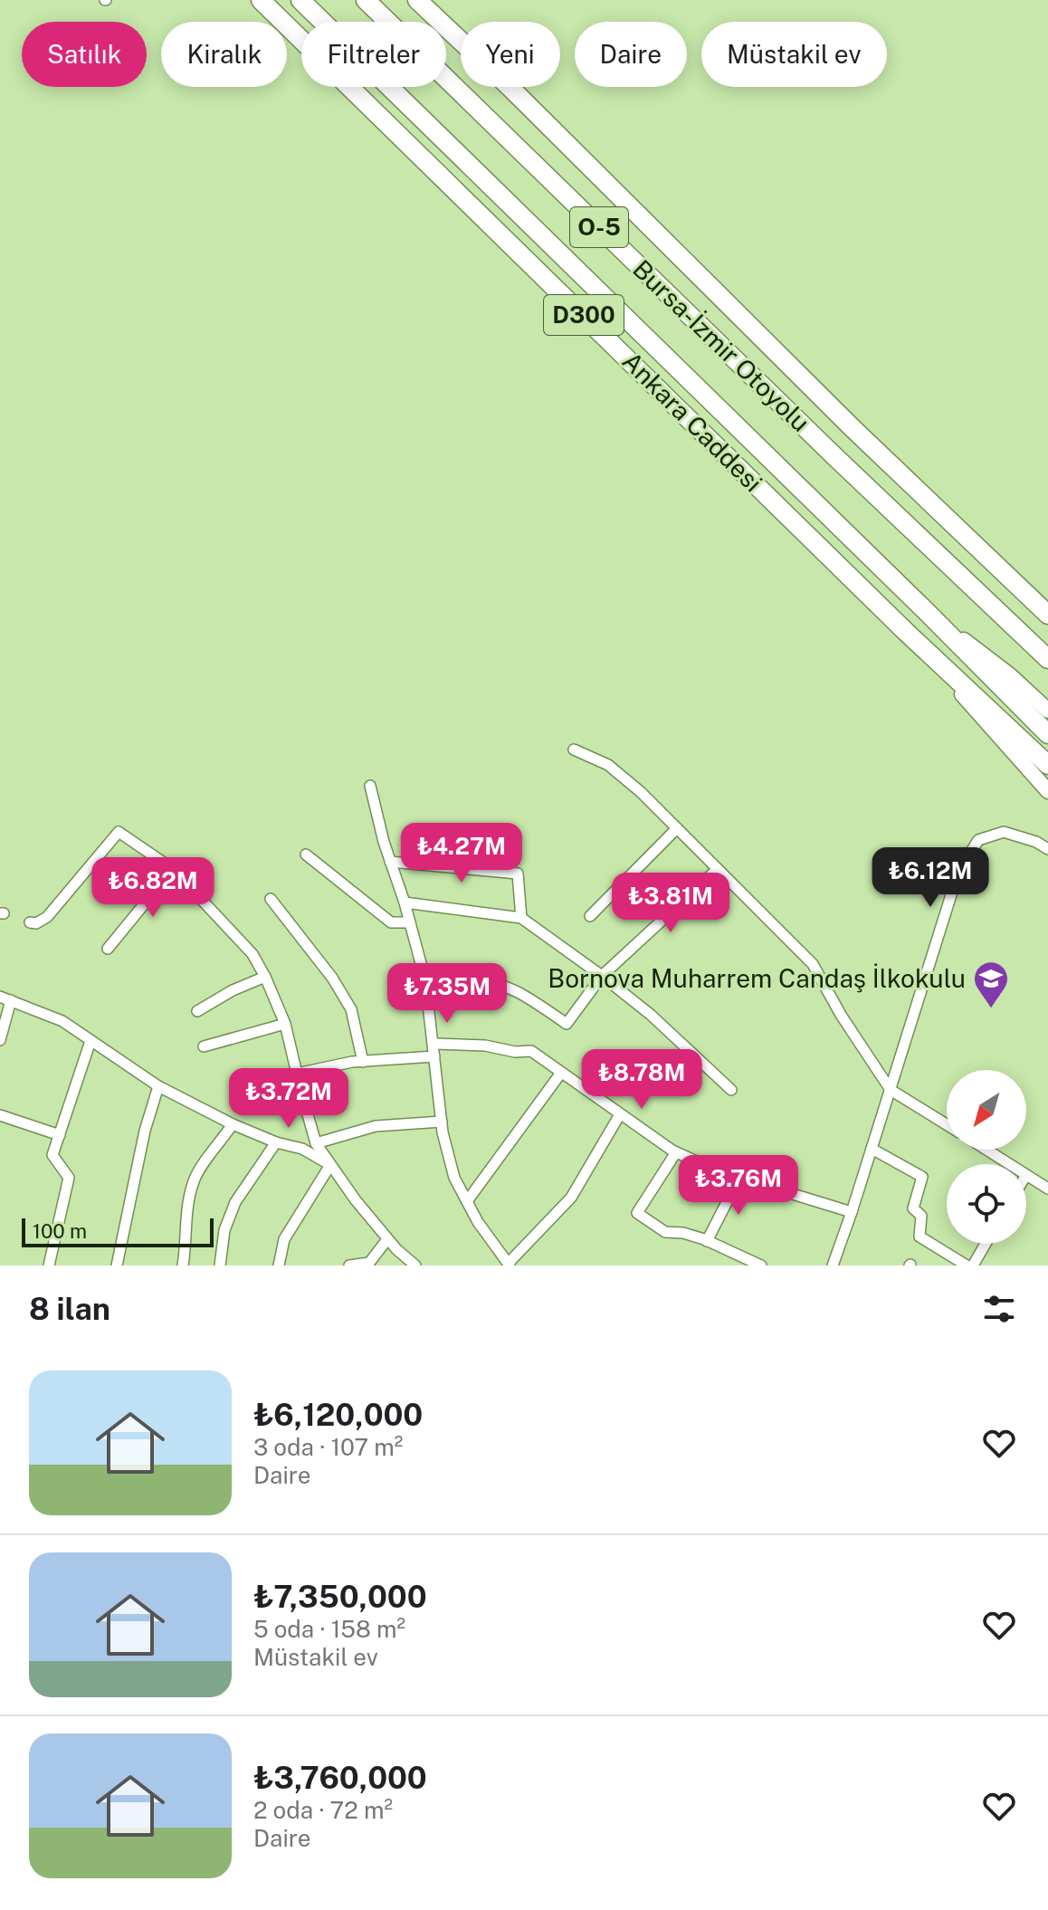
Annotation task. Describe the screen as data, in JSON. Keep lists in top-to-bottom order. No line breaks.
{"streets":{"highway":["O-5","D300","Bursa-İzmir Otoyolu","Ankara Caddesi"]},"places":{"school or university":["Bornova Muharrem Candaş İlkokulu"]},"scale_bar":"100 m","north":"bottom left","page":{"chip":["Satılık","Kiralık","Filtreler","Yeni","Daire","Müstakil ev"],"price":["₺4.27M","₺6.12M","₺6.82M","₺3.81M","₺7.35M","₺8.78M","₺3.72M","₺3.76M"],"scale":"100 m","heading":"8 ilan","list":[{"name":"₺6,120,000","note":"3 oda · 107 m² · Daire"},{"name":"₺7,350,000","note":"5 oda · 158 m² · Müstakil ev"},{"name":"₺3,760,000","note":"2 oda · 72 m² · Daire"}]}}
